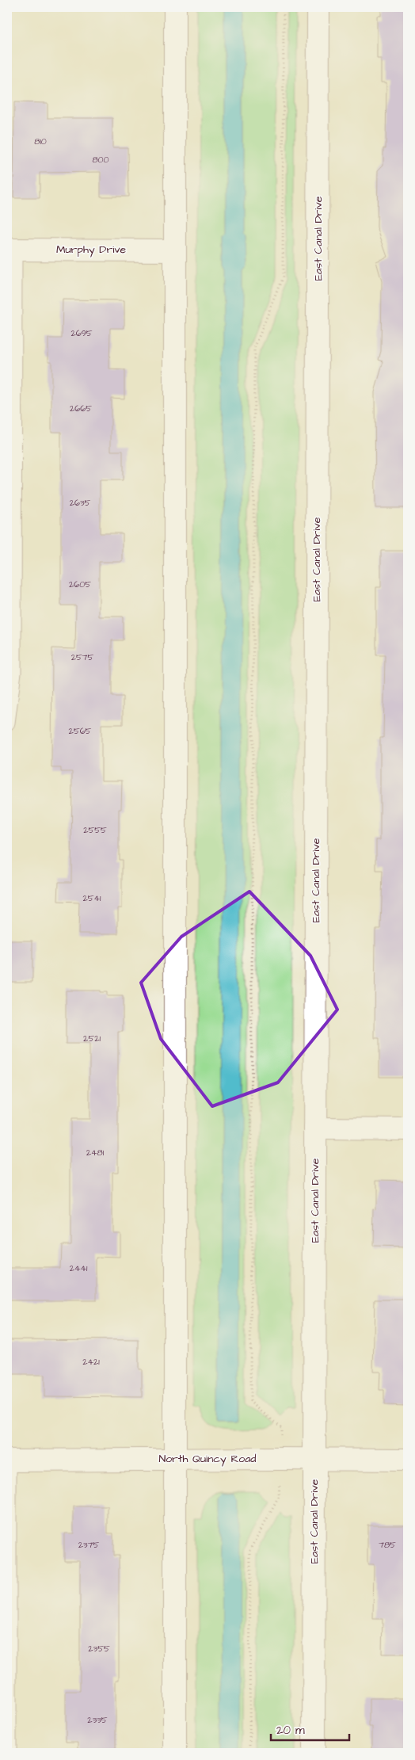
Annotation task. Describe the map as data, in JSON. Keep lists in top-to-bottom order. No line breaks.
{"streets":{"main road":["East Canal Drive","Murphy Drive","North Quincy Road"]},"crossings":[["East Canal Drive","North Quincy Road"]],"house_numbers":["810","800","2695","2665","2635","2605","2575","2565","2555","2541","2521","2481","2441","2421","2375","785","2355","2335"],"scale_bar":"20 m"}
